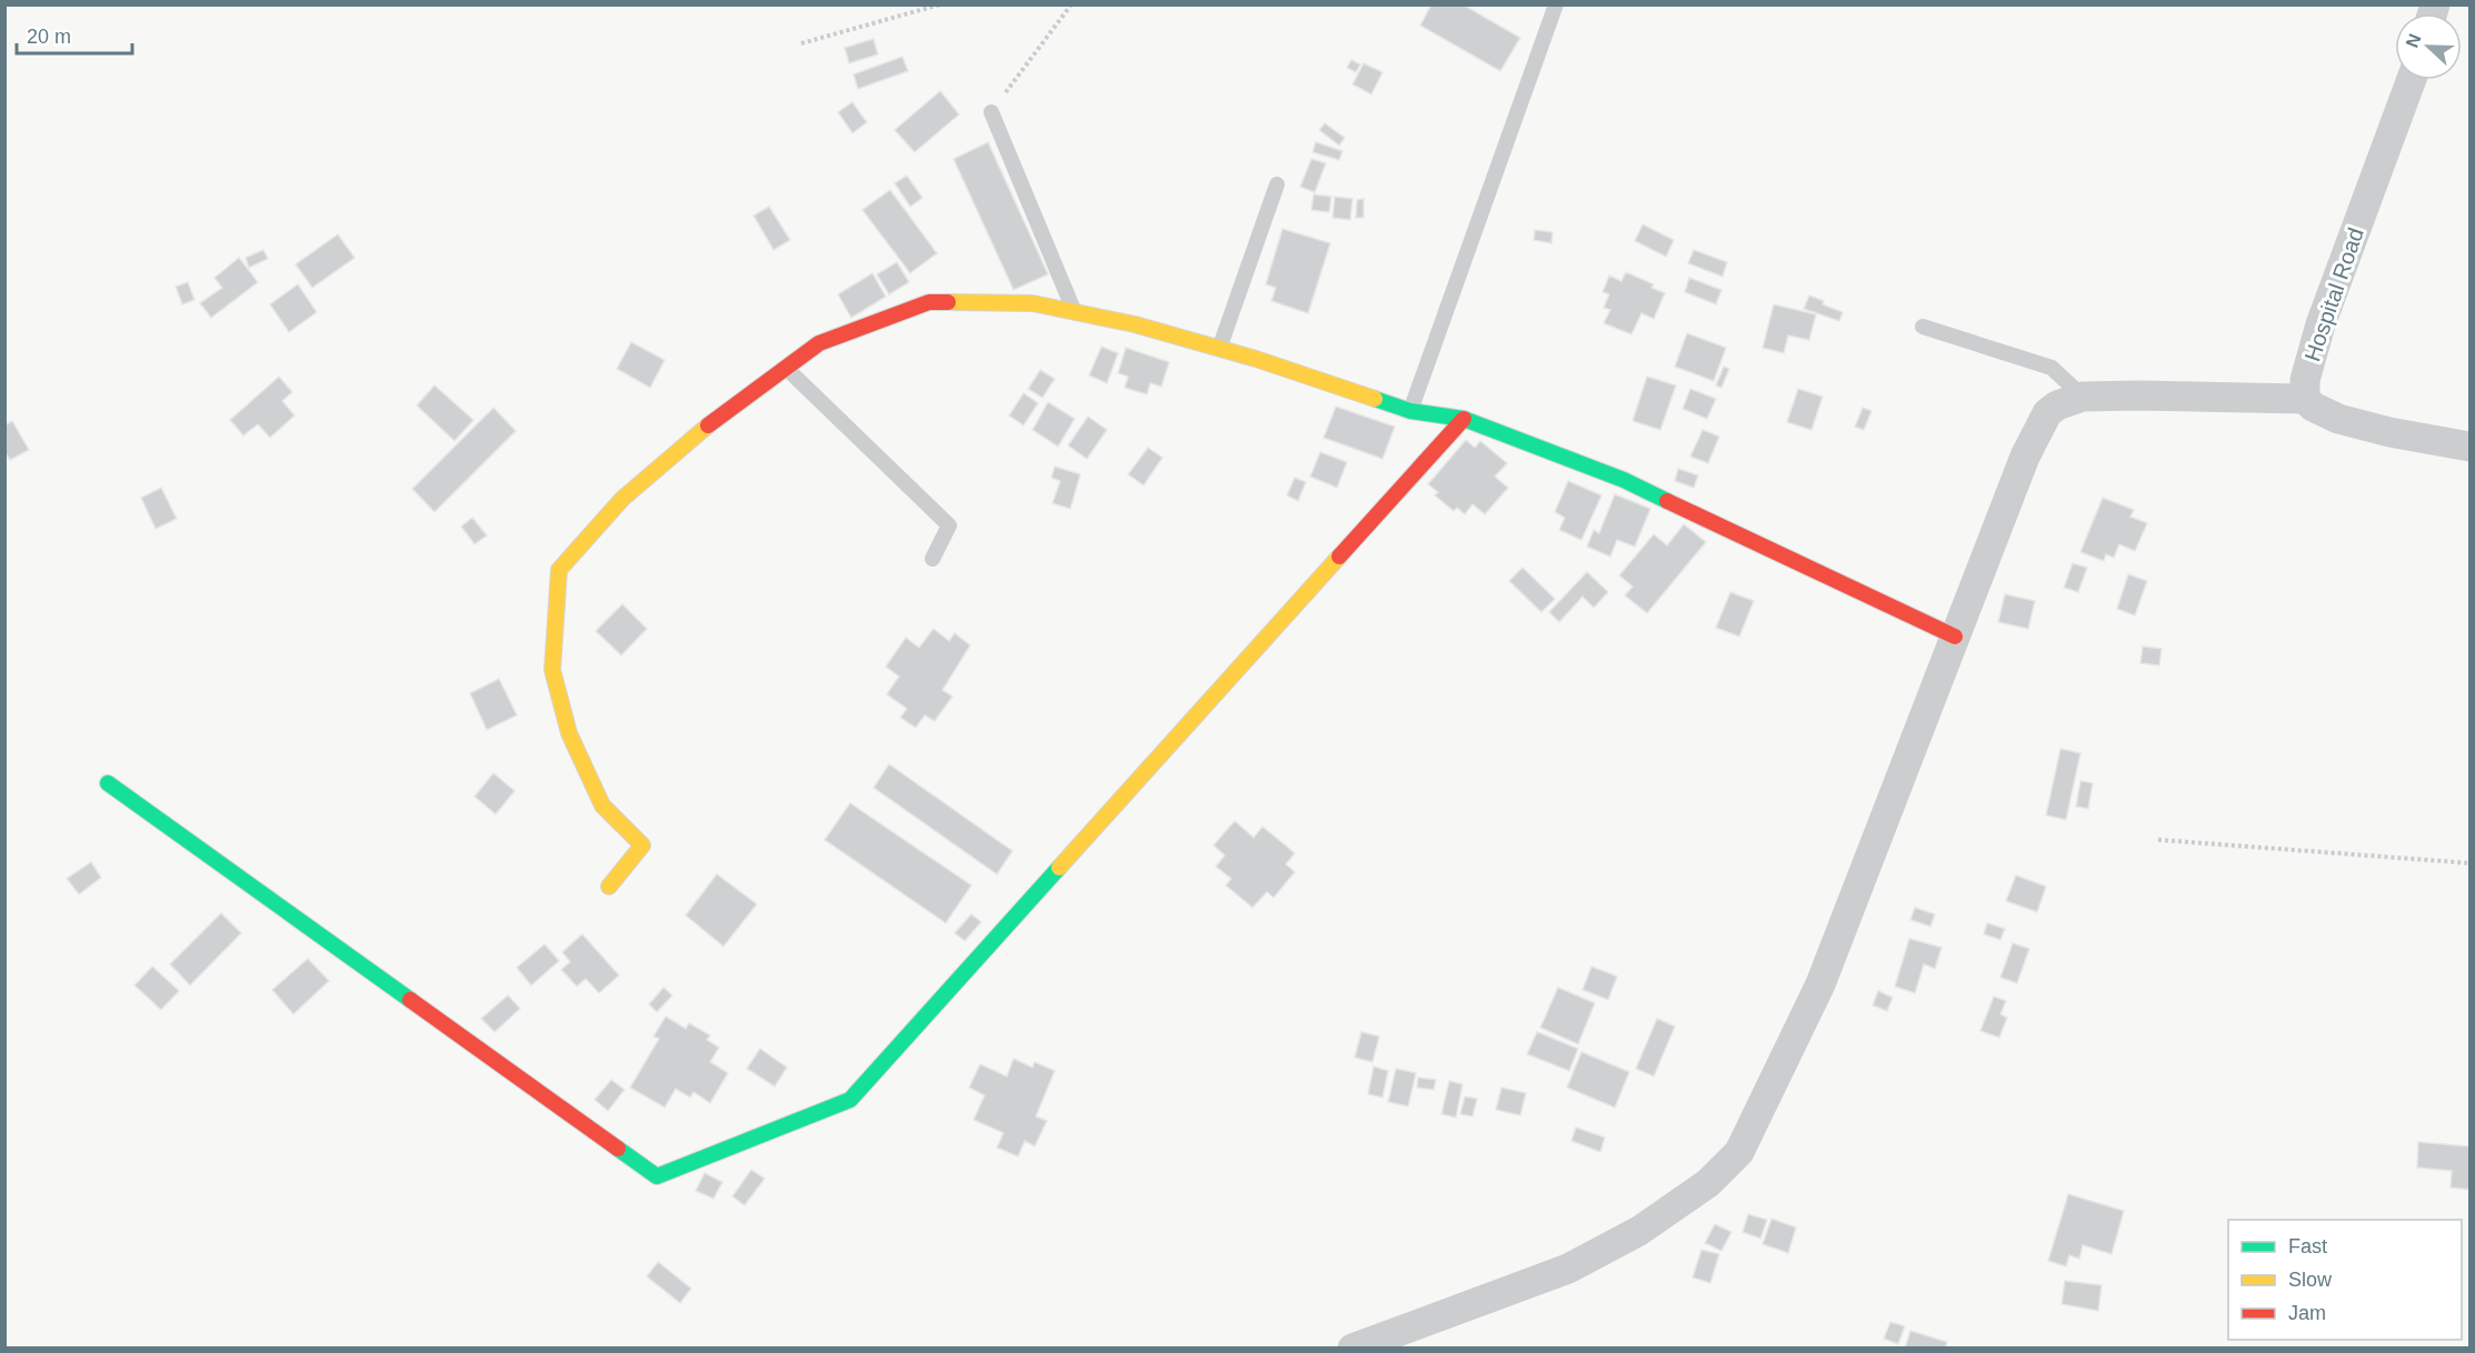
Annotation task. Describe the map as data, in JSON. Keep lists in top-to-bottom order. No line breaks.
{"streets":{"street":["Hospital Road"]},"legend":["Fast","Slow","Jam"],"scale_bar":"20 m","north":"left"}
